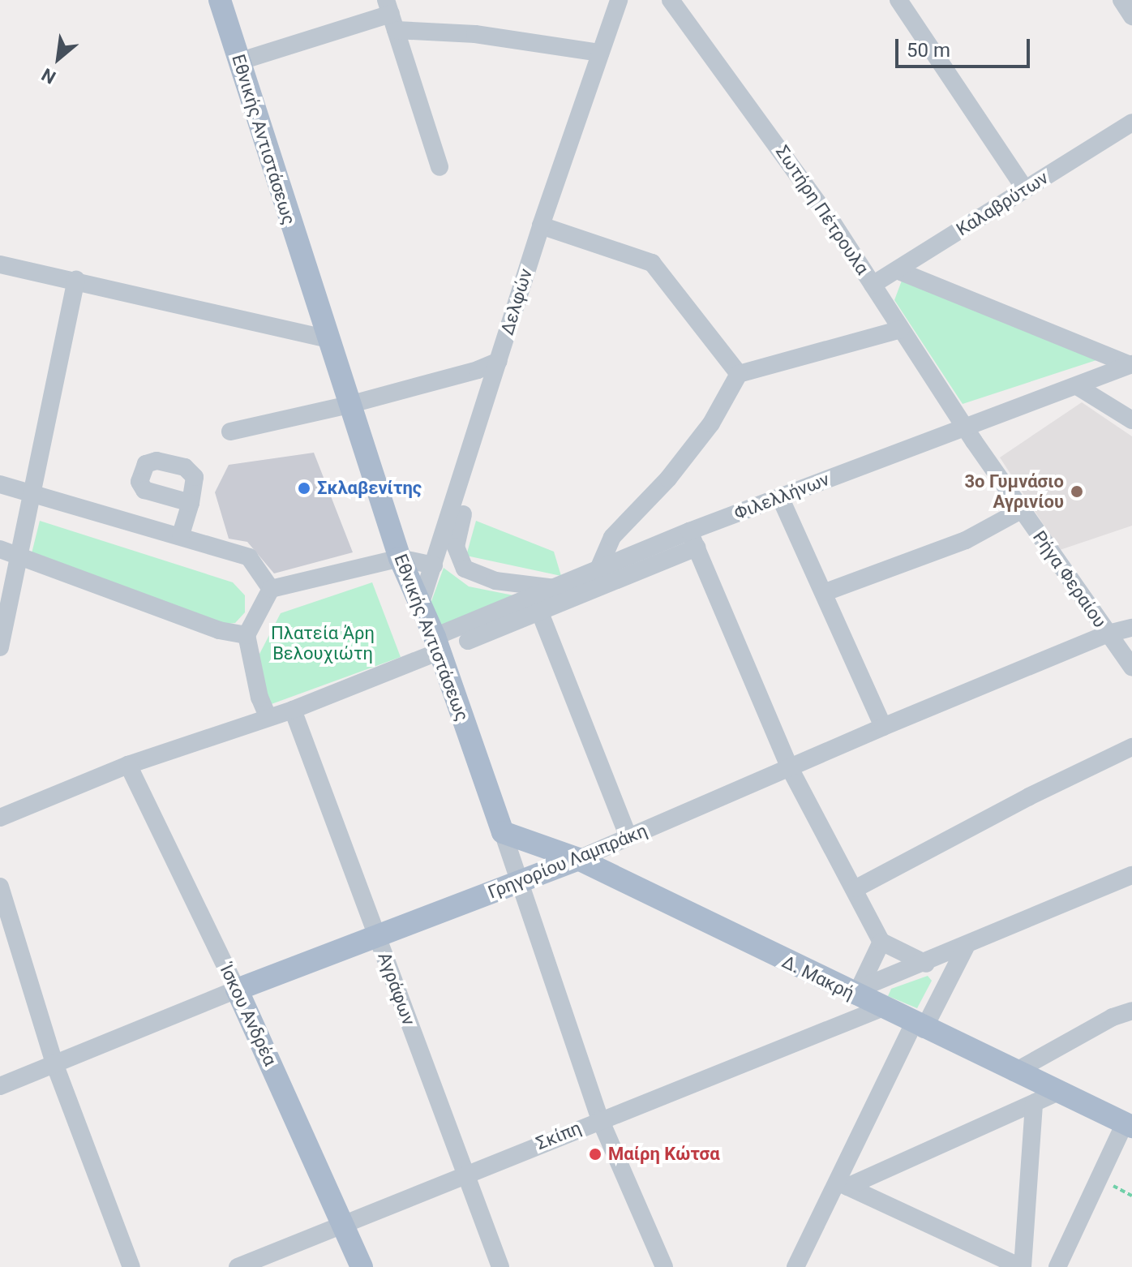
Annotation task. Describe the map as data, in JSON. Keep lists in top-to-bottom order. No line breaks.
{"streets":{"main road":["Εθνικής Αντιστάσεως","Γρηγορίου Λαμπράκη","Δ. Μακρή","Ίσκου Ανδρέα"],"street":["Καλαβρύτων","Σωτήρη Πέτρουλα","Δελφών","Φιλελλήνων","Ρήγα Φεραίου","Αγράφων","Σκίπη"]},"crossings":[["Εθνικής Αντιστάσεως","Δελφών"],["Εθνικής Αντιστάσεως","Φιλελλήνων"],["Εθνικής Αντιστάσεως","Γρηγορίου Λαμπράκη"],["Εθνικής Αντιστάσεως","Δ. Μακρή"],["Εθνικής Αντιστάσεως","Σκίπη"],["Καλαβρύτων","Σωτήρη Πέτρουλα"],["Σωτήρη Πέτρουλα","Φιλελλήνων"],["Σωτήρη Πέτρουλα","Ρήγα Φεραίου"],["Φιλελλήνων","Ρήγα Φεραίου"],["Φιλελλήνων","Αγράφων"],["Φιλελλήνων","Ίσκου Ανδρέα"],["Ρήγα Φεραίου","Γρηγορίου Λαμπράκη"],["Γρηγορίου Λαμπράκη","Δ. Μακρή"],["Γρηγορίου Λαμπράκη","Αγράφων"],["Γρηγορίου Λαμπράκη","Ίσκου Ανδρέα"],["Δ. Μακρή","Σκίπη"],["Αγράφων","Σκίπη"],["Ίσκου Ανδρέα","Σκίπη"]],"parks":["Πλατεία Άρη Βελουχιώτη"],"places":["Σκλαβενίτης","3ο Γυμνάσιο Αγρινίου","Μαίρη Κώτσα"],"scale_bar":"50 m","north":"bottom left"}
